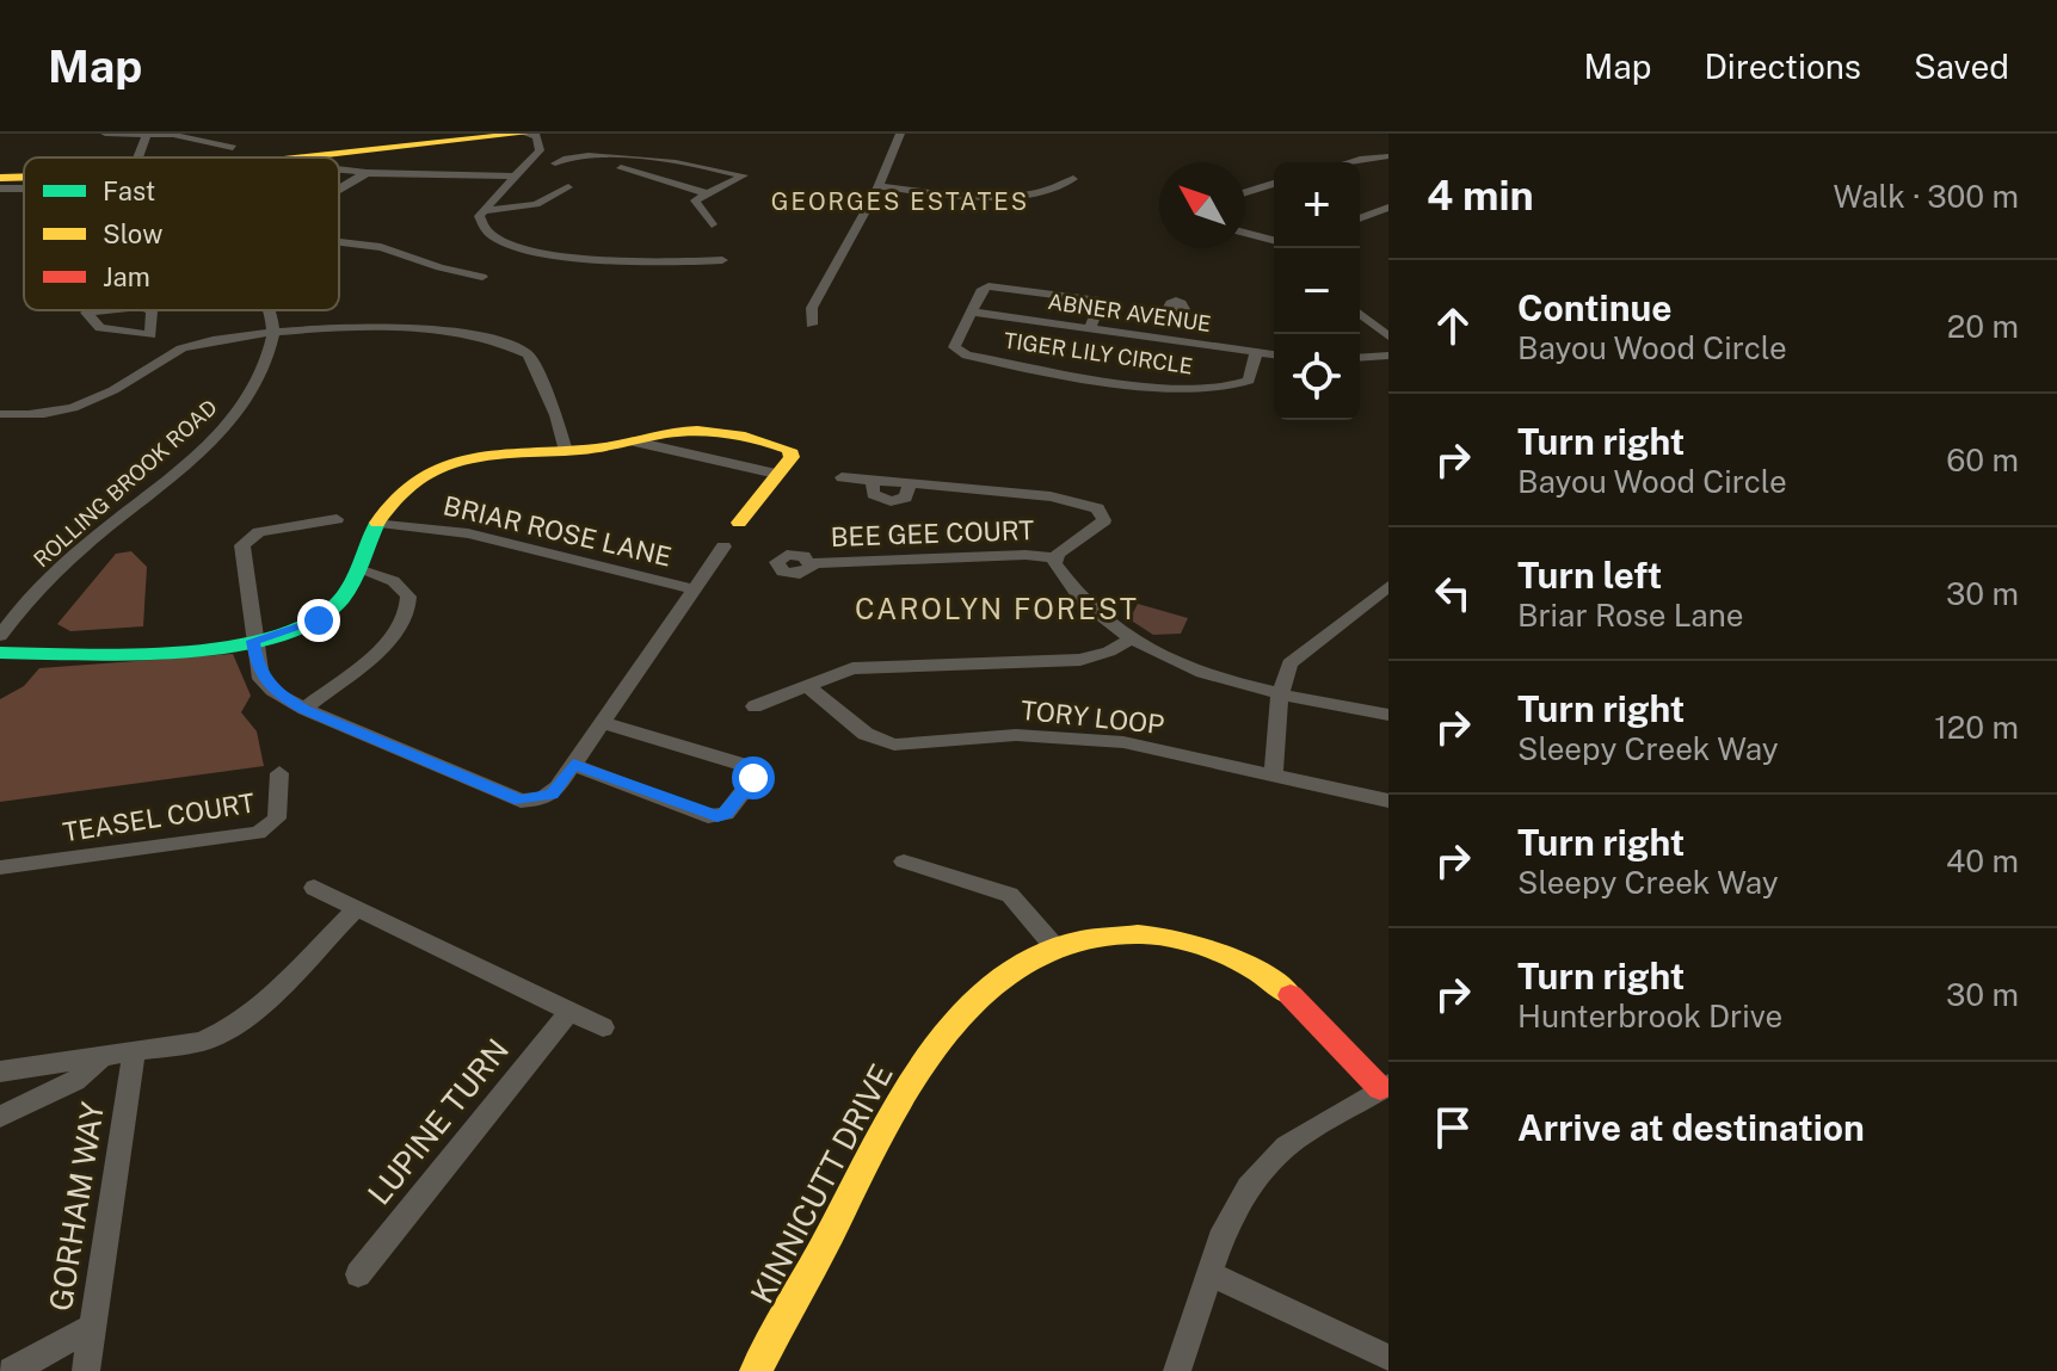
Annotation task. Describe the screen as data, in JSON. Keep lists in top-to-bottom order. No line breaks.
{"streets":{"street":["ABNER AVENUE","TIGER LILY CIRCLE","ROLLING BROOK ROAD","BRIAR ROSE LANE","BEE GEE COURT","TORY LOOP","TEASEL COURT","LUPINE TURN","KINNICUTT DRIVE","GORHAM WAY"]},"crossings":[["ABNER AVENUE","TIGER LILY CIRCLE"]],"districts":["GEORGES ESTATES","CAROLYN FOREST"],"legend":["Fast","Slow","Jam"],"north":"top left","page":{"header":"Map","nav":["Map","Directions","Saved"],"heading":["4 min","Walk · 300 m"],"map_buttons":["+","−"],"list":[["Continue","Bayou Wood Circle","20 m"],["Turn right","Bayou Wood Circle","60 m"],["Turn left","Briar Rose Lane","30 m"],["Turn right","Sleepy Creek Way","120 m"],["Turn right","Sleepy Creek Way","40 m"],["Turn right","Hunterbrook Drive","30 m"],"Arrive at destination"]}}
